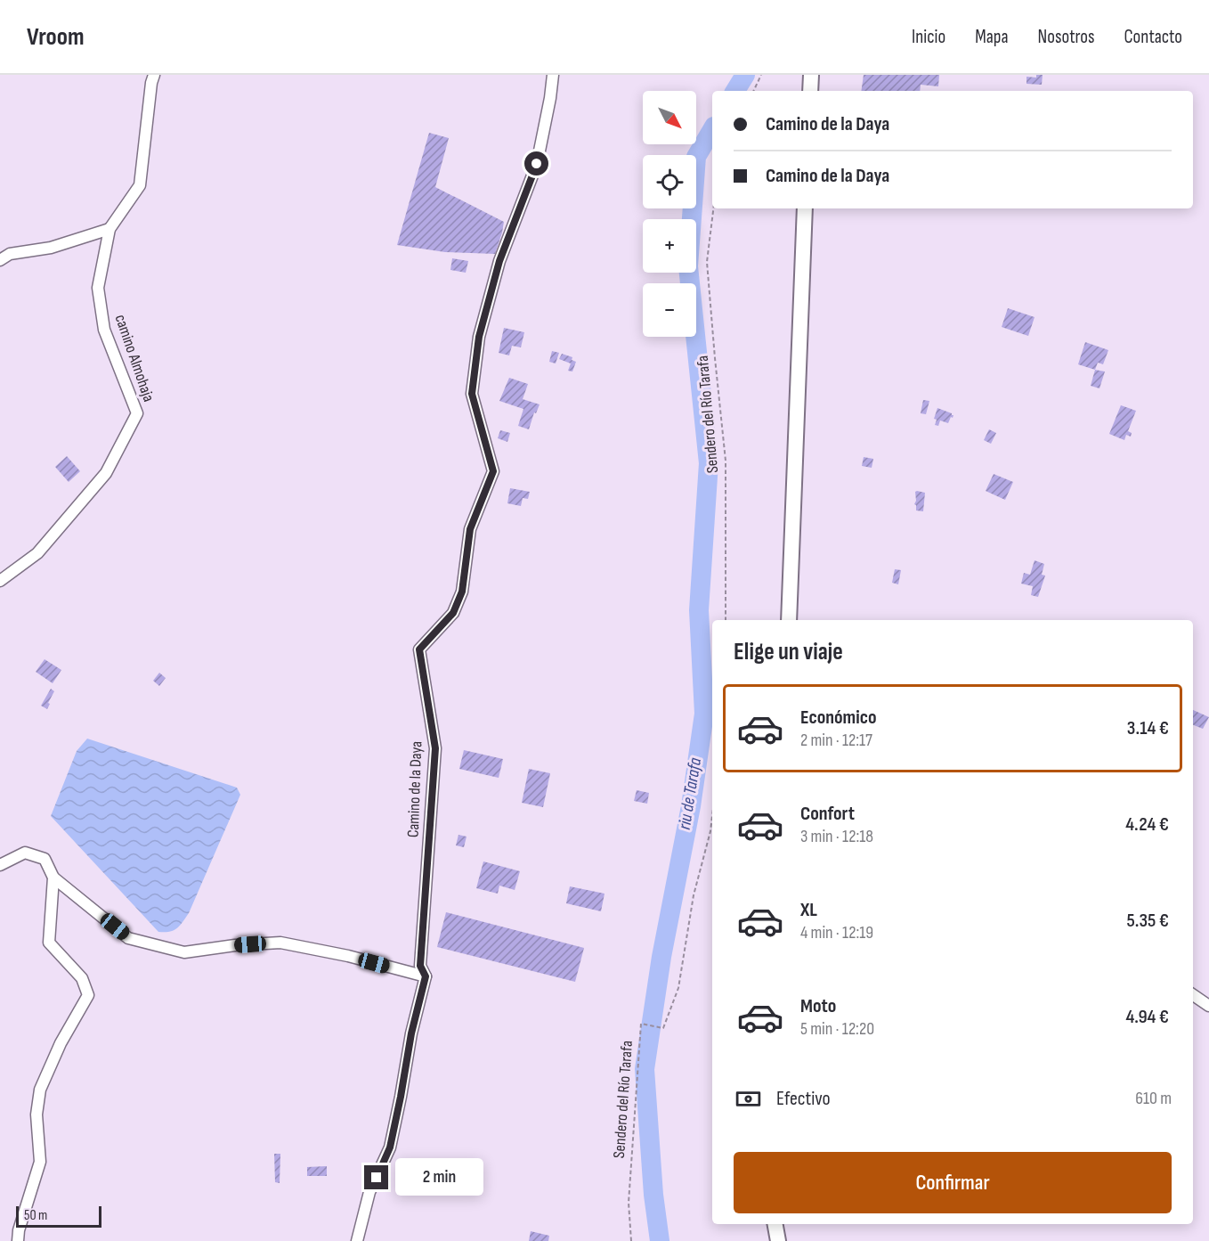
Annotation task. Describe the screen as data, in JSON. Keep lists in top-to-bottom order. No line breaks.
{"streets":{"street":["camino Almohaja","Camino de la Daya"],"path":["Sendero del Río Tarafa"]},"water":["riu de Tarafa"],"scale_bar":"50 m","north":"bottom right","page":{"header":"Vroom","nav":["Inicio","Mapa","Nosotros","Contacto"],"map_buttons":["+","−"],"banner":["Camino de la Daya","Camino de la Daya"],"heading":"Elige un viaje","list":[{"name":"Económico","note":"2 min · 12:17","value":"3.14 €"},{"name":"Confort","note":"3 min · 12:18","value":"4.24 €"},{"name":"XL","note":"4 min · 12:19","value":"5.35 €"},{"name":"Moto","note":"5 min · 12:20","value":"4.94 €"}],"pay":["Efectivo","610 m"],"buttons":"Confirmar","bubble":"2 min","scale":"50 m"}}
